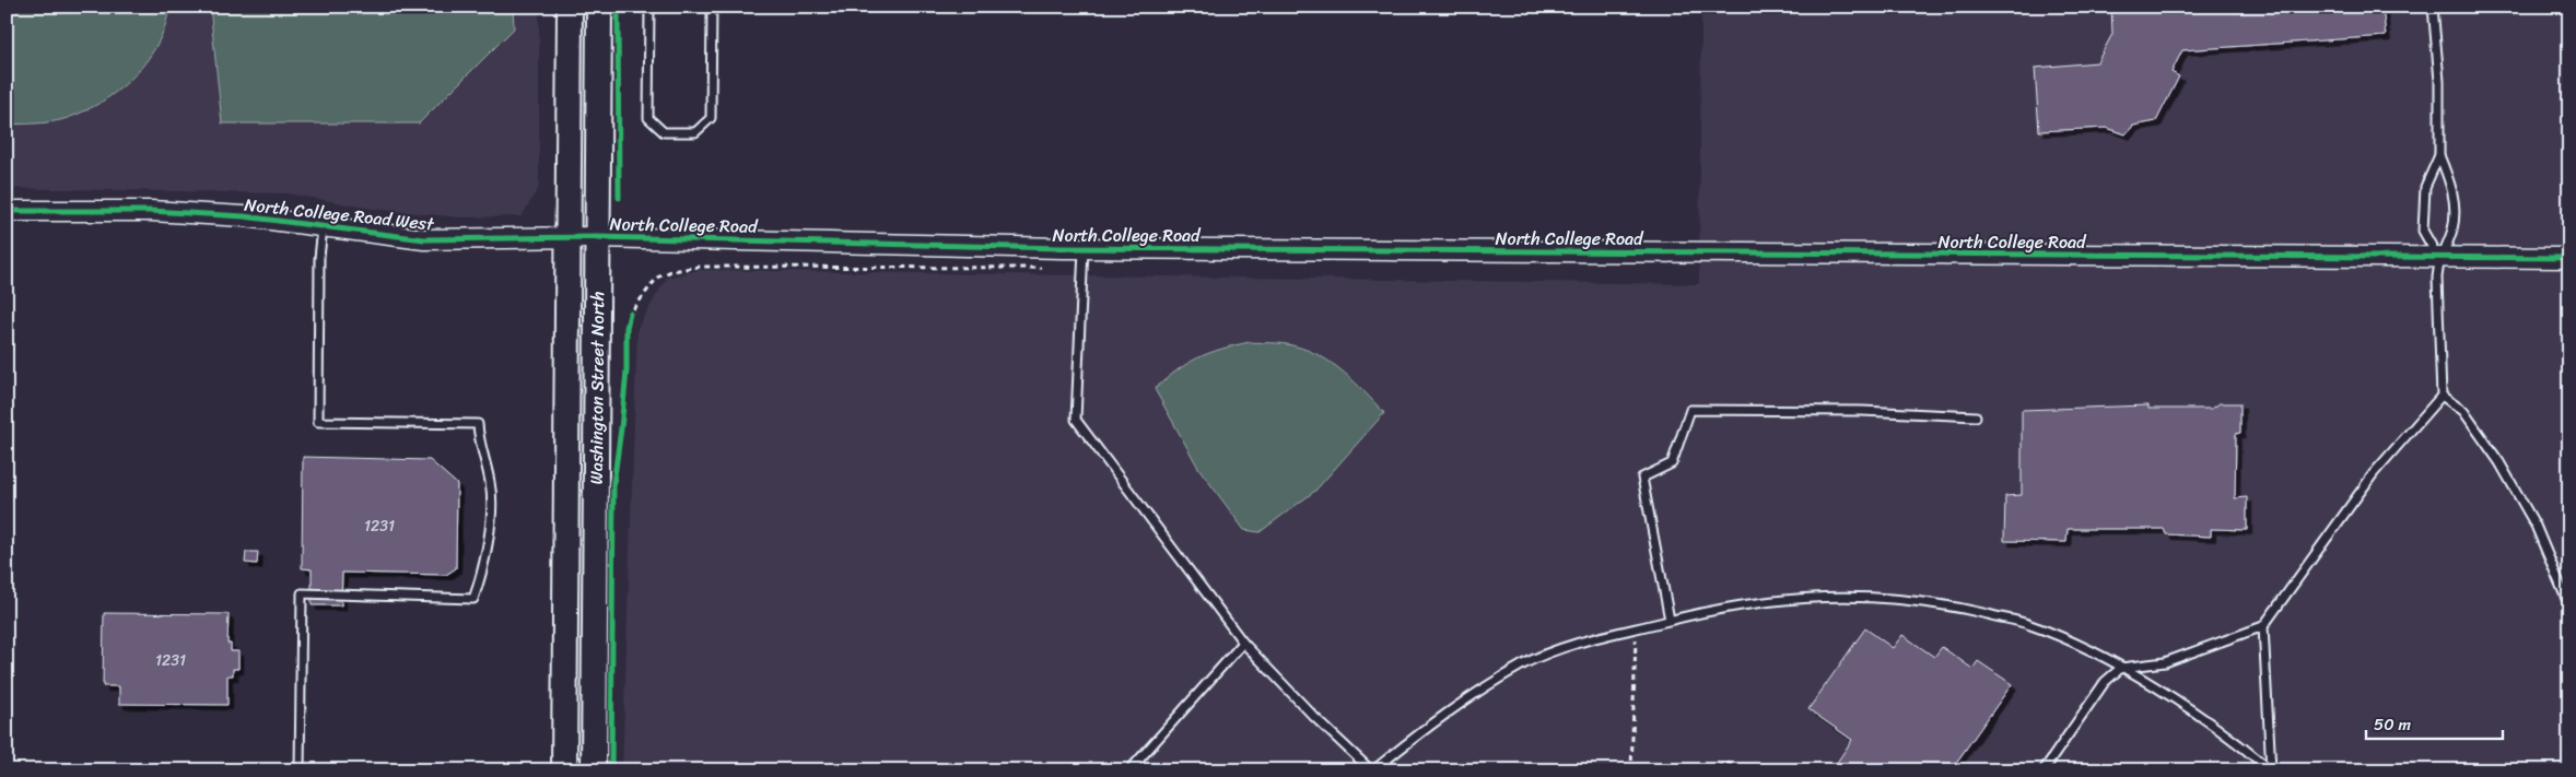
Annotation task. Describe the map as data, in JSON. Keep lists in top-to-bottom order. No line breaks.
{"streets":{"main road":["Washington Street North"],"street":["North College Road West","North College Road"]},"crossings":[["North College Road West","North College Road"],["North College Road West","Washington Street North"],["North College Road","Washington Street North"]],"house_numbers":["1231","1231"],"scale_bar":"50 m"}
